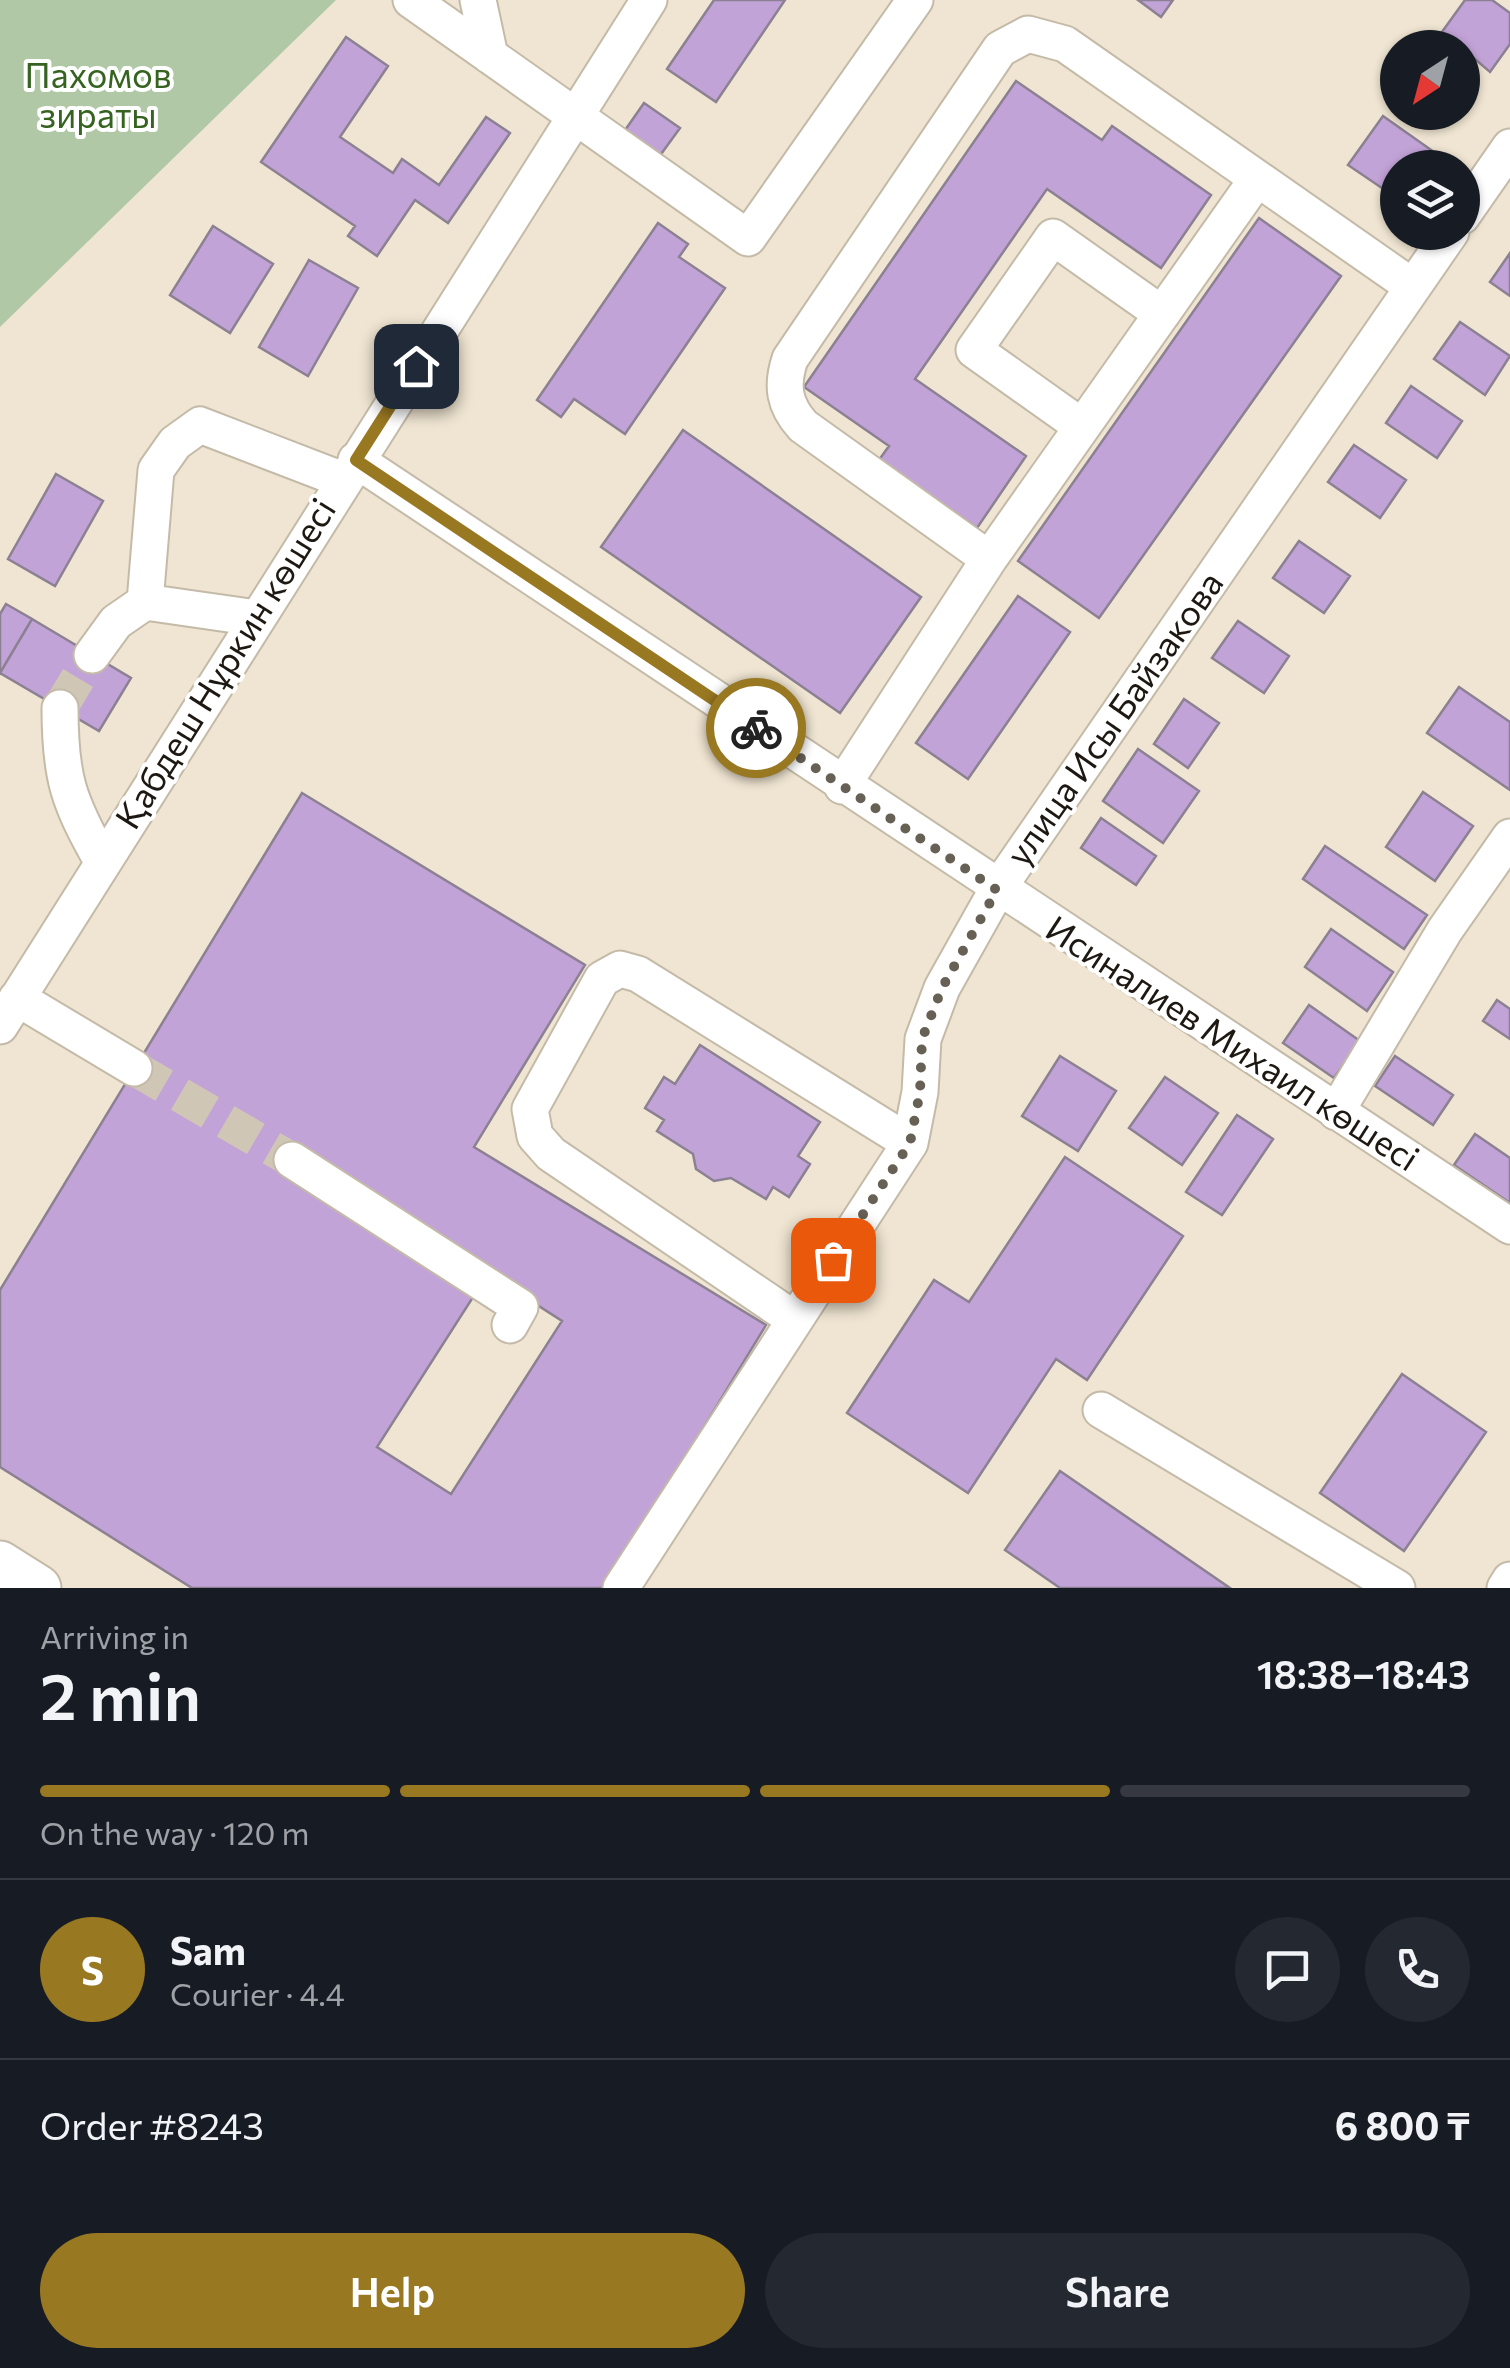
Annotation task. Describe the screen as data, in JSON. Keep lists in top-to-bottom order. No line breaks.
{"streets":{"street":["Қабдеш Нұркин көшесі","улица Исы Байзакова","Исиналиев Михаил көшесі"]},"crossings":[["Қабдеш Нұркин көшесі","Исиналиев Михаил көшесі"],["улица Исы Байзакова","Исиналиев Михаил көшесі"]],"parks":["Пахомов зираты"],"north":"bottom left","page":{"heading":["2 min","Arriving in","18:38–18:43"],"panel":["Sam","Courier · 4.4","Order #8243","6 800 ₸"],"bar":"On the way · 120 m","round":"S","buttons":["Help","Share"]}}
